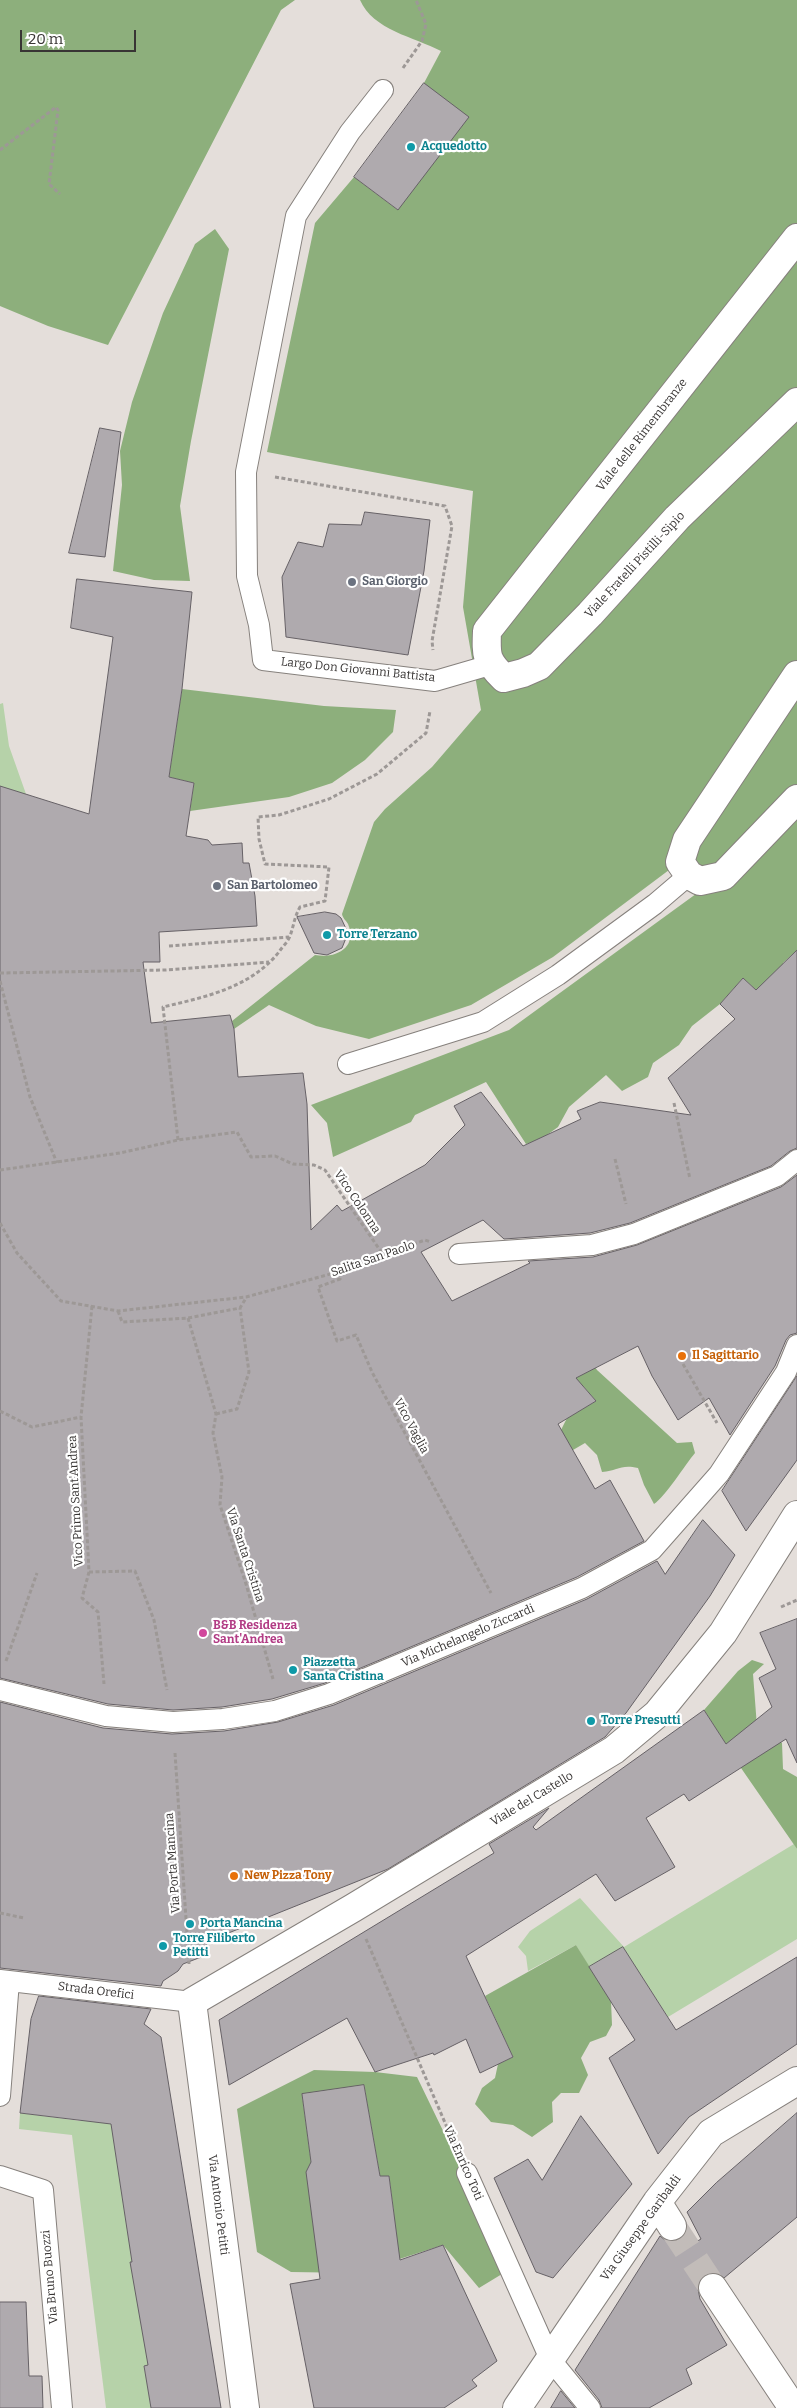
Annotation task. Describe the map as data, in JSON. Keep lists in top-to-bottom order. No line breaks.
{"streets":{"street":["Viale delle Rimembranze","Viale Fratelli Pistilli-Sipio","Viale del Castello","Via Antonio Petitti","Via Giuseppe Garibaldi"],"lane":["Largo Don Giovanni Battista","Via Michelangelo Ziccardi","Strada Orefici","Via Enrico Toti","Via Bruno Buozzi"],"path":["Vico Colonna","Salita San Paolo","Vico Vaglia","Vico Primo Sant'Andrea","Via Santa Cristina","Via Porta Mancina"]},"crossings":[["Viale delle Rimembranze","Viale Fratelli Pistilli-Sipio"],["Viale delle Rimembranze","Largo Don Giovanni Battista"],["Viale Fratelli Pistilli-Sipio","Largo Don Giovanni Battista"],["Vico Colonna","Salita San Paolo"],["Salita San Paolo","Vico Vaglia"],["Salita San Paolo","Vico Primo Sant'Andrea"],["Vico Vaglia","Via Michelangelo Ziccardi"],["Vico Primo Sant'Andrea","Via Michelangelo Ziccardi"],["Vico Primo Sant'Andrea","Via Porta Mancina"],["Via Santa Cristina","Via Michelangelo Ziccardi"],["Via Michelangelo Ziccardi","Via Porta Mancina"],["Viale del Castello","Via Porta Mancina"],["Viale del Castello","Strada Orefici"],["Viale del Castello","Via Enrico Toti"],["Viale del Castello","Via Antonio Petitti"],["Via Porta Mancina","Strada Orefici"],["Via Porta Mancina","Via Antonio Petitti"],["Strada Orefici","Via Antonio Petitti"],["Via Enrico Toti","Via Giuseppe Garibaldi"]],"places":["Acquedotto","San Giorgio","San Bartolomeo","Torre Terzano","Il Sagittario","B&B Residenza Sant'Andrea","Piazzetta Santa Cristina","Torre Presutti","New Pizza Tony","Porta Mancina","Torre Filiberto Petitti"],"scale_bar":"20 m"}
